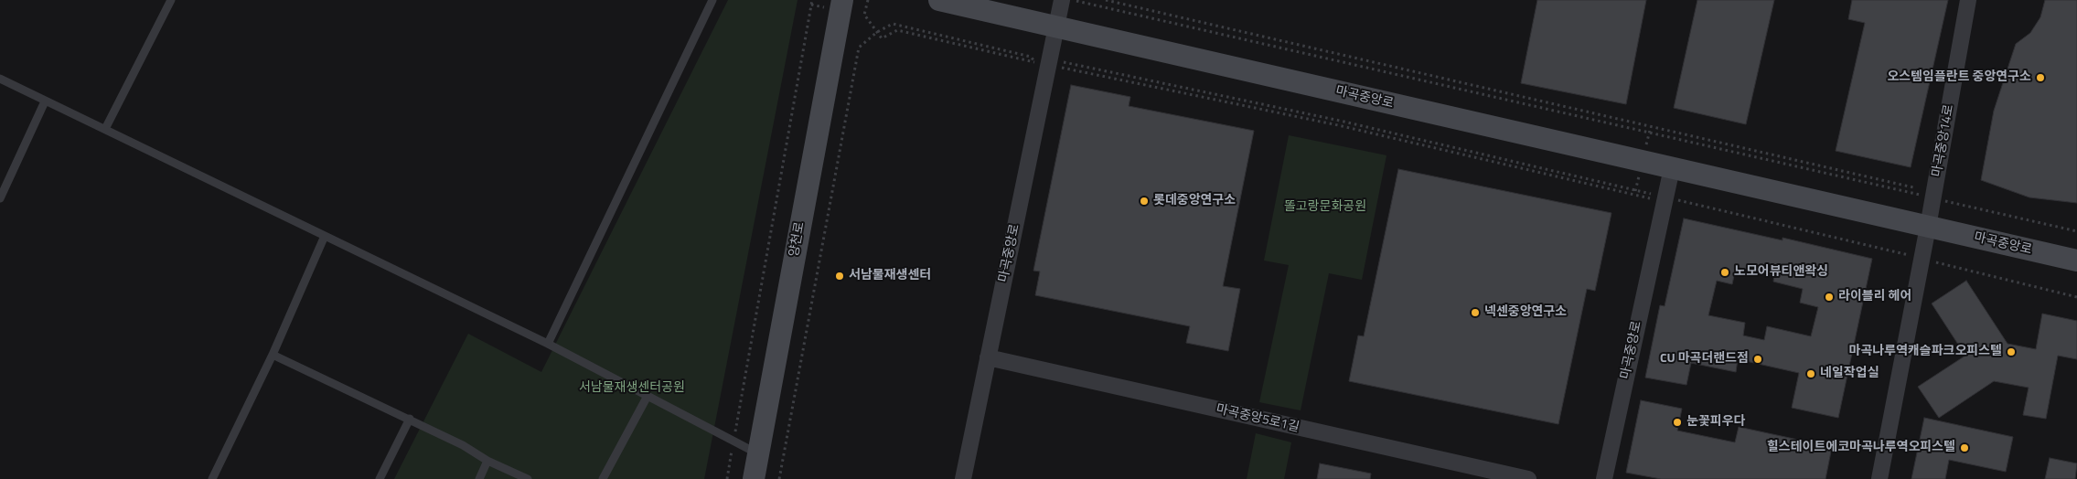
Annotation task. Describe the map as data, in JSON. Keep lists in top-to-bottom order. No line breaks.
{"streets":{"main road":["마곡중앙로","양천로"],"street":["마곡중앙14로","마곡중앙5로1길"]},"crossings":[["마곡중앙로","마곡중앙14로"],["마곡중앙로","마곡중앙5로1길"]],"parks":["똘고랑문화공원","서남물재생센터공원"],"places":["오스템임플란트 중앙연구소","롯데중앙연구소","노모어뷰티앤왁싱","서남물재생센터","라이블리 헤어","넥센중앙연구소","마곡나루역캐슬파크오피스텔","CU 마곡더랜드점","네일작업실","눈꽃피우다","힐스테이트에코마곡나루역오피스텔"]}
